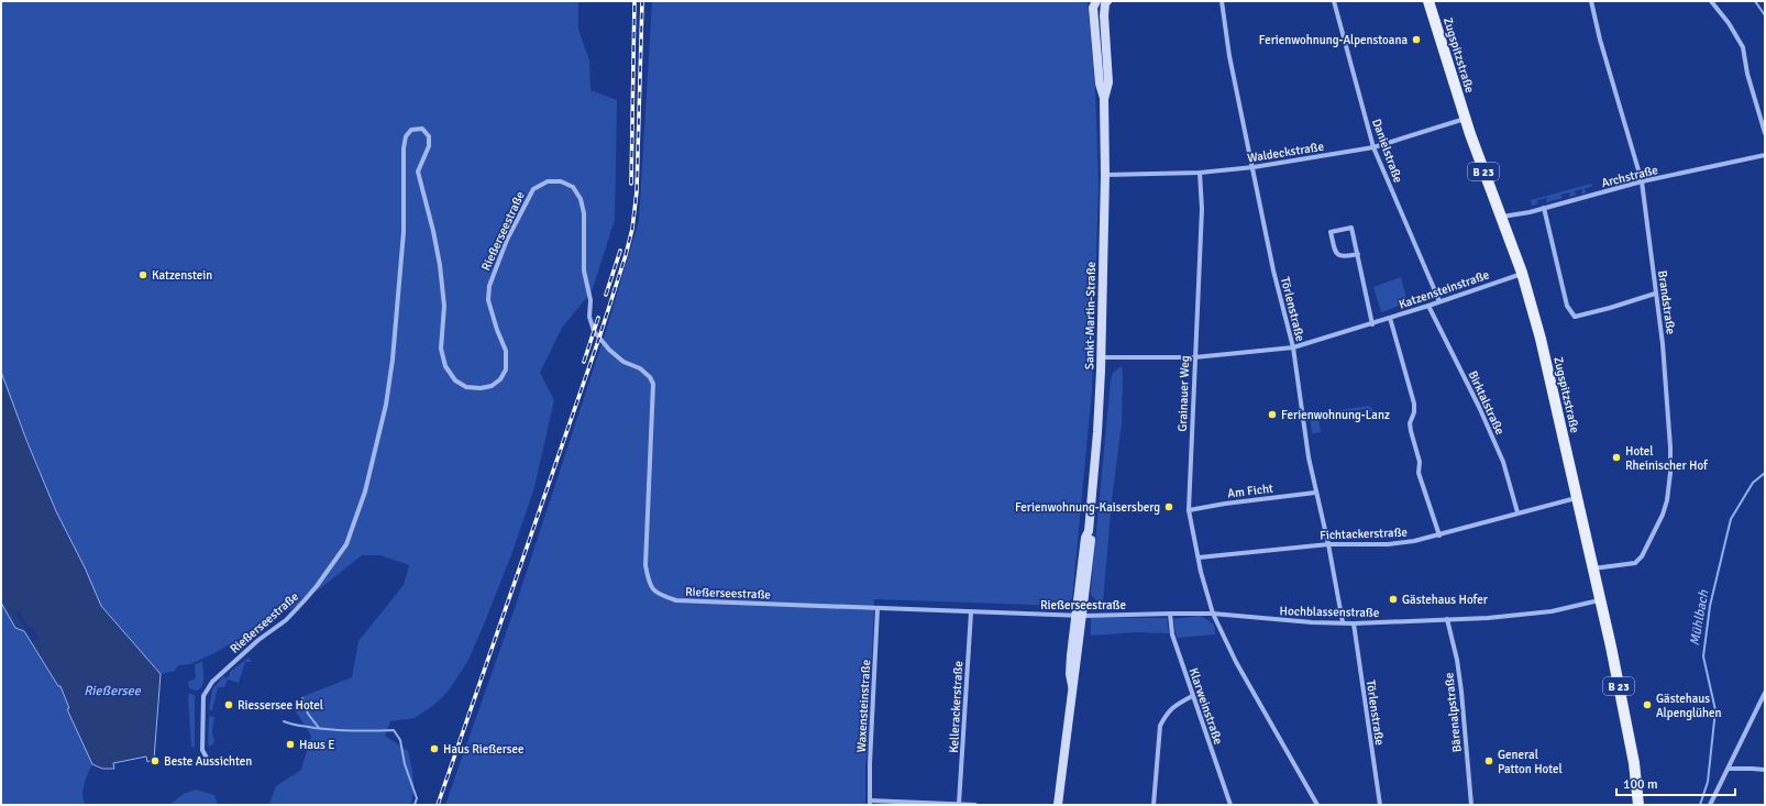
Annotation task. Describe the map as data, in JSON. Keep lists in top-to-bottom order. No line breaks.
{"streets":{"main road":["Zugspitzstraße","B 23","Sankt-Martin-Straße"],"street":["Danielstraße","Waldeckstraße","Archstraße","Rießerseestraße","Katzensteinstraße","Brandstraße","Törlenstraße","Grainauer Weg","Birktalstraße","Am Ficht","Fichtackerstraße","Hochblassenstraße","Waxensteinstraße","Klarweinstraße","Kellerackerstraße","Bärenalpstraße"]},"crossings":[["Zugspitzstraße","Waldeckstraße"],["Zugspitzstraße","Archstraße"],["Zugspitzstraße","Katzensteinstraße"],["Zugspitzstraße","Brandstraße"],["Zugspitzstraße","Fichtackerstraße"],["Zugspitzstraße","Hochblassenstraße"],["Danielstraße","Waldeckstraße"],["Danielstraße","Katzensteinstraße"],["Waldeckstraße","Törlenstraße"],["Waldeckstraße","Sankt-Martin-Straße"],["Waldeckstraße","Grainauer Weg"],["Archstraße","Brandstraße"],["Rießerseestraße","Sankt-Martin-Straße"],["Rießerseestraße","Grainauer Weg"],["Rießerseestraße","Hochblassenstraße"],["Rießerseestraße","Waxensteinstraße"],["Rießerseestraße","Klarweinstraße"],["Rießerseestraße","Kellerackerstraße"],["Katzensteinstraße","Törlenstraße"],["Katzensteinstraße","Sankt-Martin-Straße"],["Katzensteinstraße","Grainauer Weg"],["Katzensteinstraße","Birktalstraße"],["Törlenstraße","Am Ficht"],["Törlenstraße","Fichtackerstraße"],["Törlenstraße","Hochblassenstraße"],["Grainauer Weg","Am Ficht"],["Grainauer Weg","Fichtackerstraße"],["Grainauer Weg","Hochblassenstraße"],["Birktalstraße","Fichtackerstraße"],["Hochblassenstraße","Bärenalpstraße"]],"water":["Mühlbach","Rießersee"],"places":["Ferienwohnung-Alpenstoana","Katzenstein","Ferienwohnung-Lanz","Hotel Rheinischer Hof","Ferienwohnung-Kaisersberg","Gästehaus Hofer","Riessersee Hotel","Gästehaus Alpenglühen","Haus E","Haus Rießersee","Beste Aussichten","General Patton Hotel"],"scale_bar":"100 m"}
